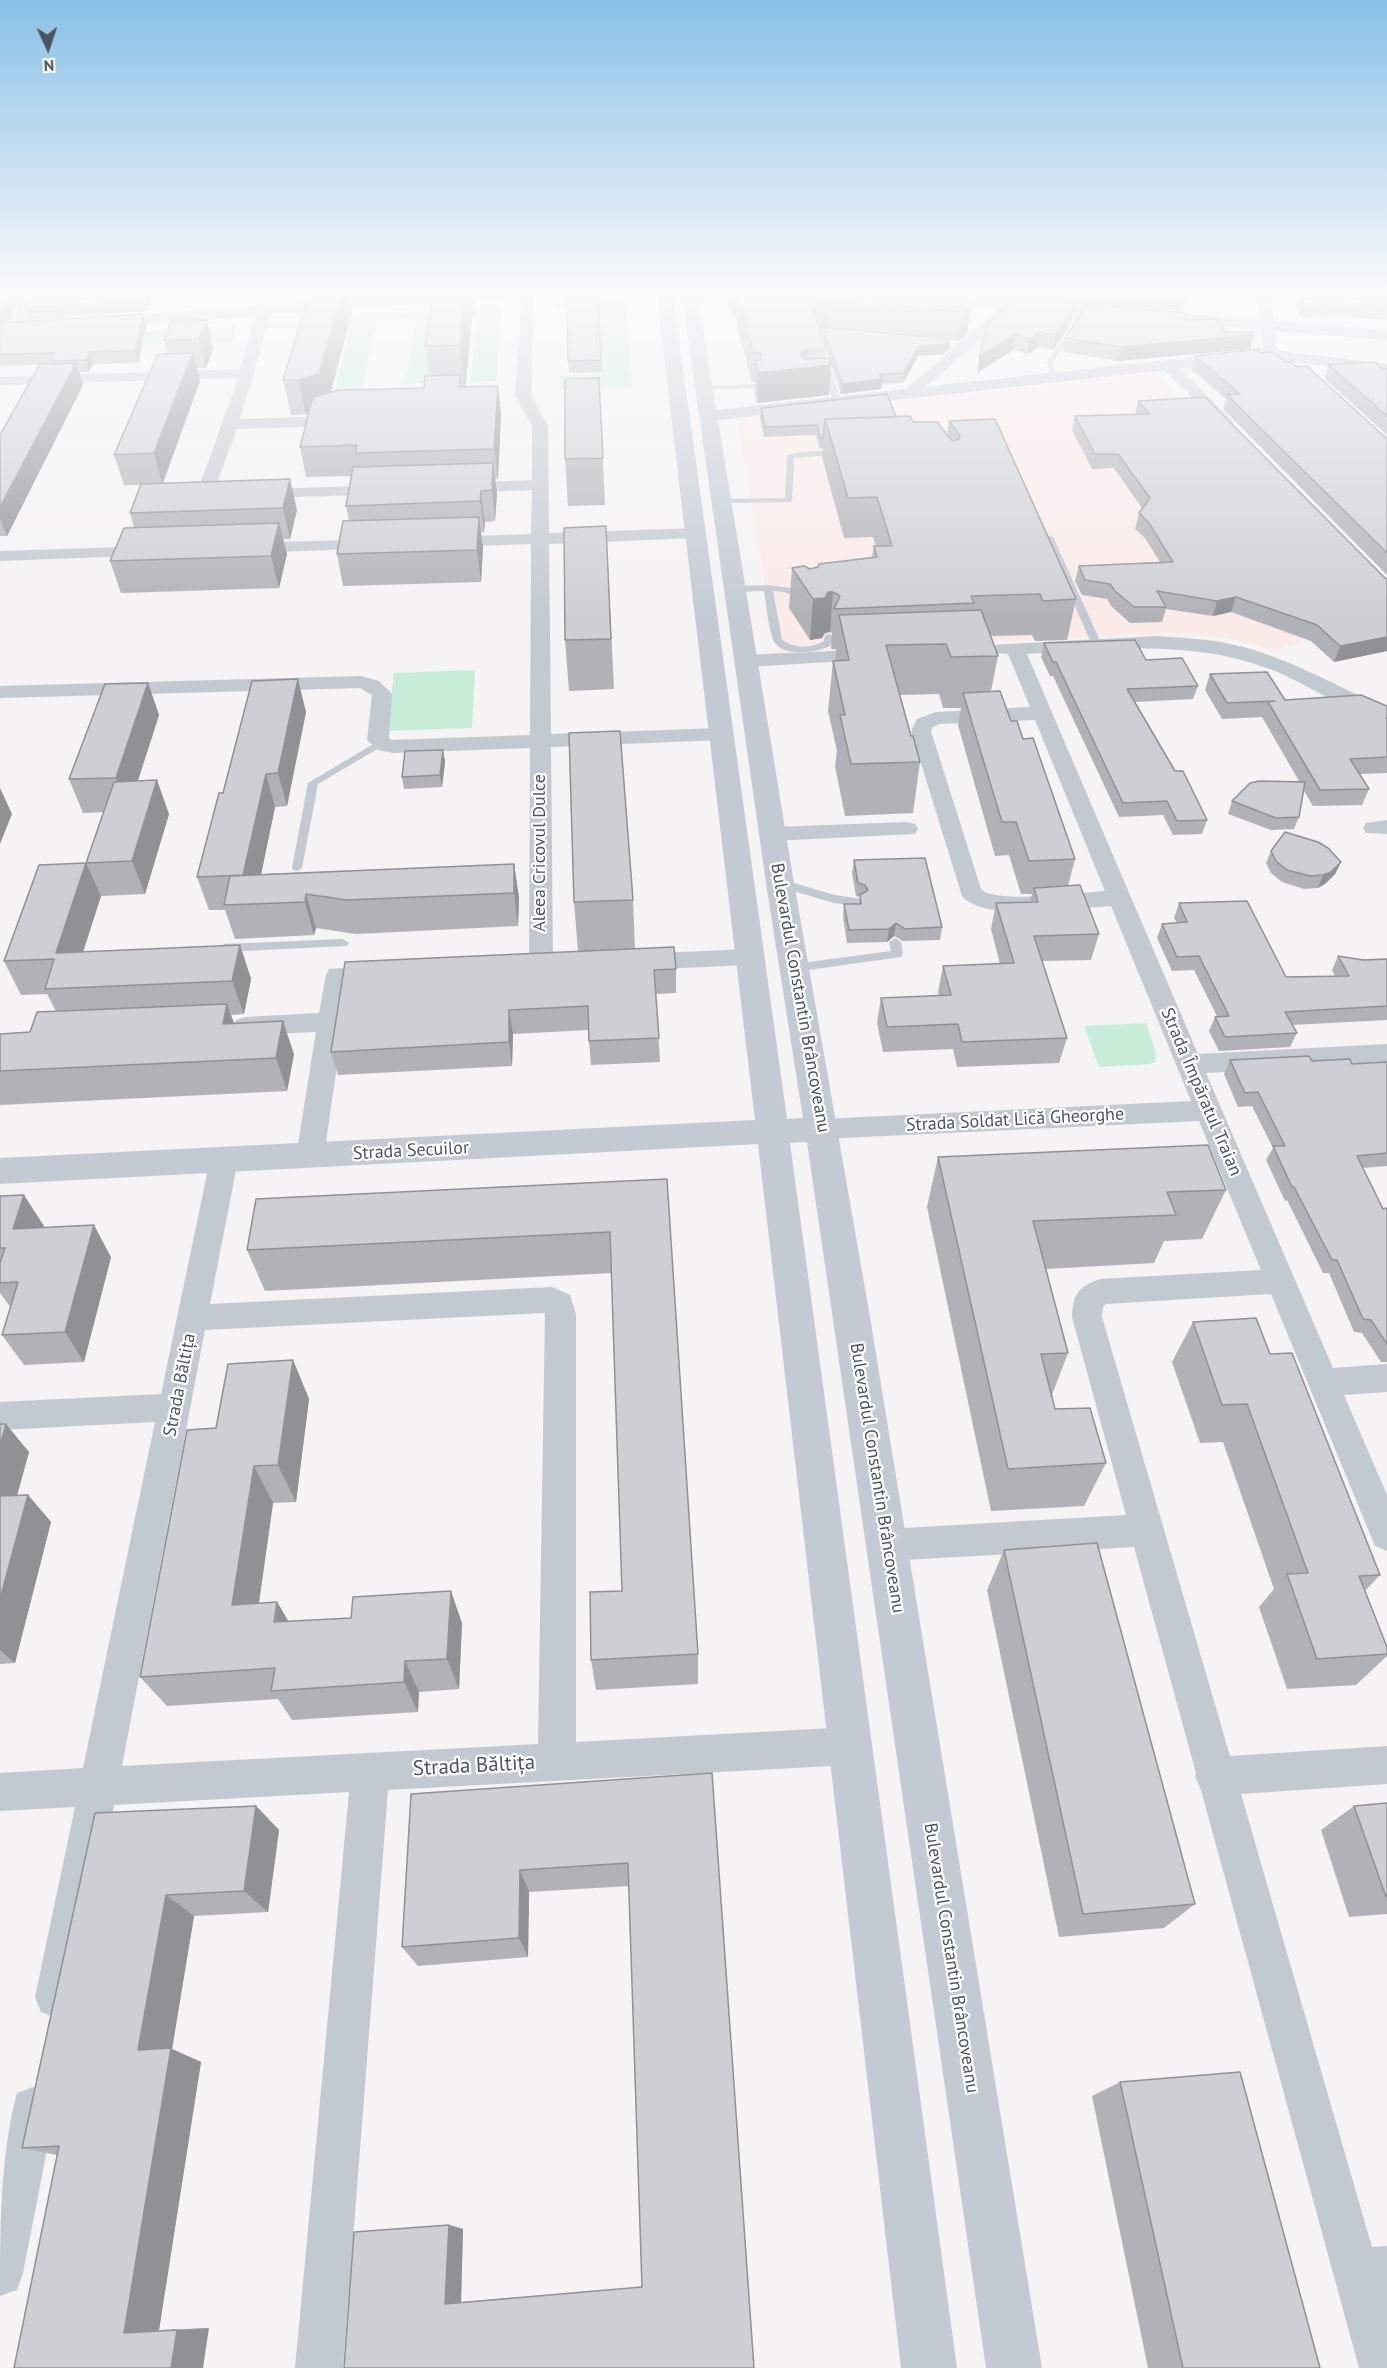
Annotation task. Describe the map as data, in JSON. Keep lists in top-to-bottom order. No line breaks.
{"streets":{"main road":["Bulevardul Constantin Brâncoveanu","Strada Secuilor"],"street":["Aleea Cricovul Dulce","Strada Împăratul Traian","Strada Soldat Lică Gheorghe","Strada Băltița"]},"crossings":[["Bulevardul Constantin Brâncoveanu","Strada Soldat Lică Gheorghe"],["Bulevardul Constantin Brâncoveanu","Strada Secuilor"],["Strada Împăratul Traian","Strada Soldat Lică Gheorghe"],["Strada Soldat Lică Gheorghe","Strada Secuilor"],["Strada Secuilor","Strada Băltița"]],"north":"bottom"}
